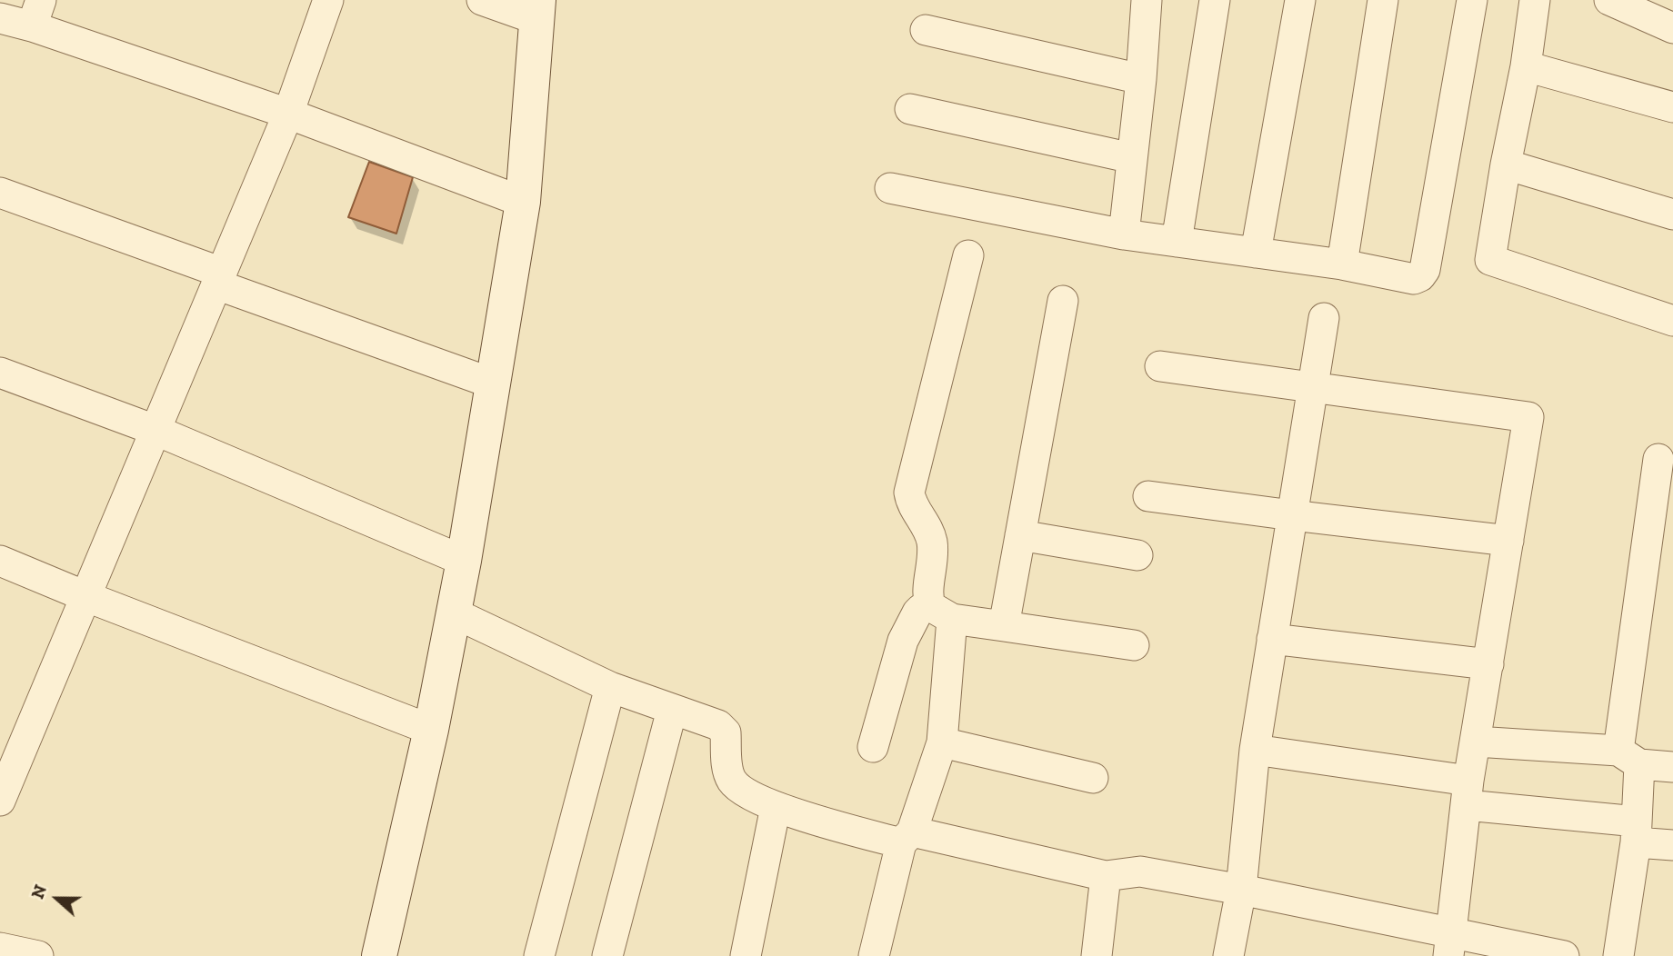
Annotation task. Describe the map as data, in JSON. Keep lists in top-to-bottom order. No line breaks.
{"north":"left"}
